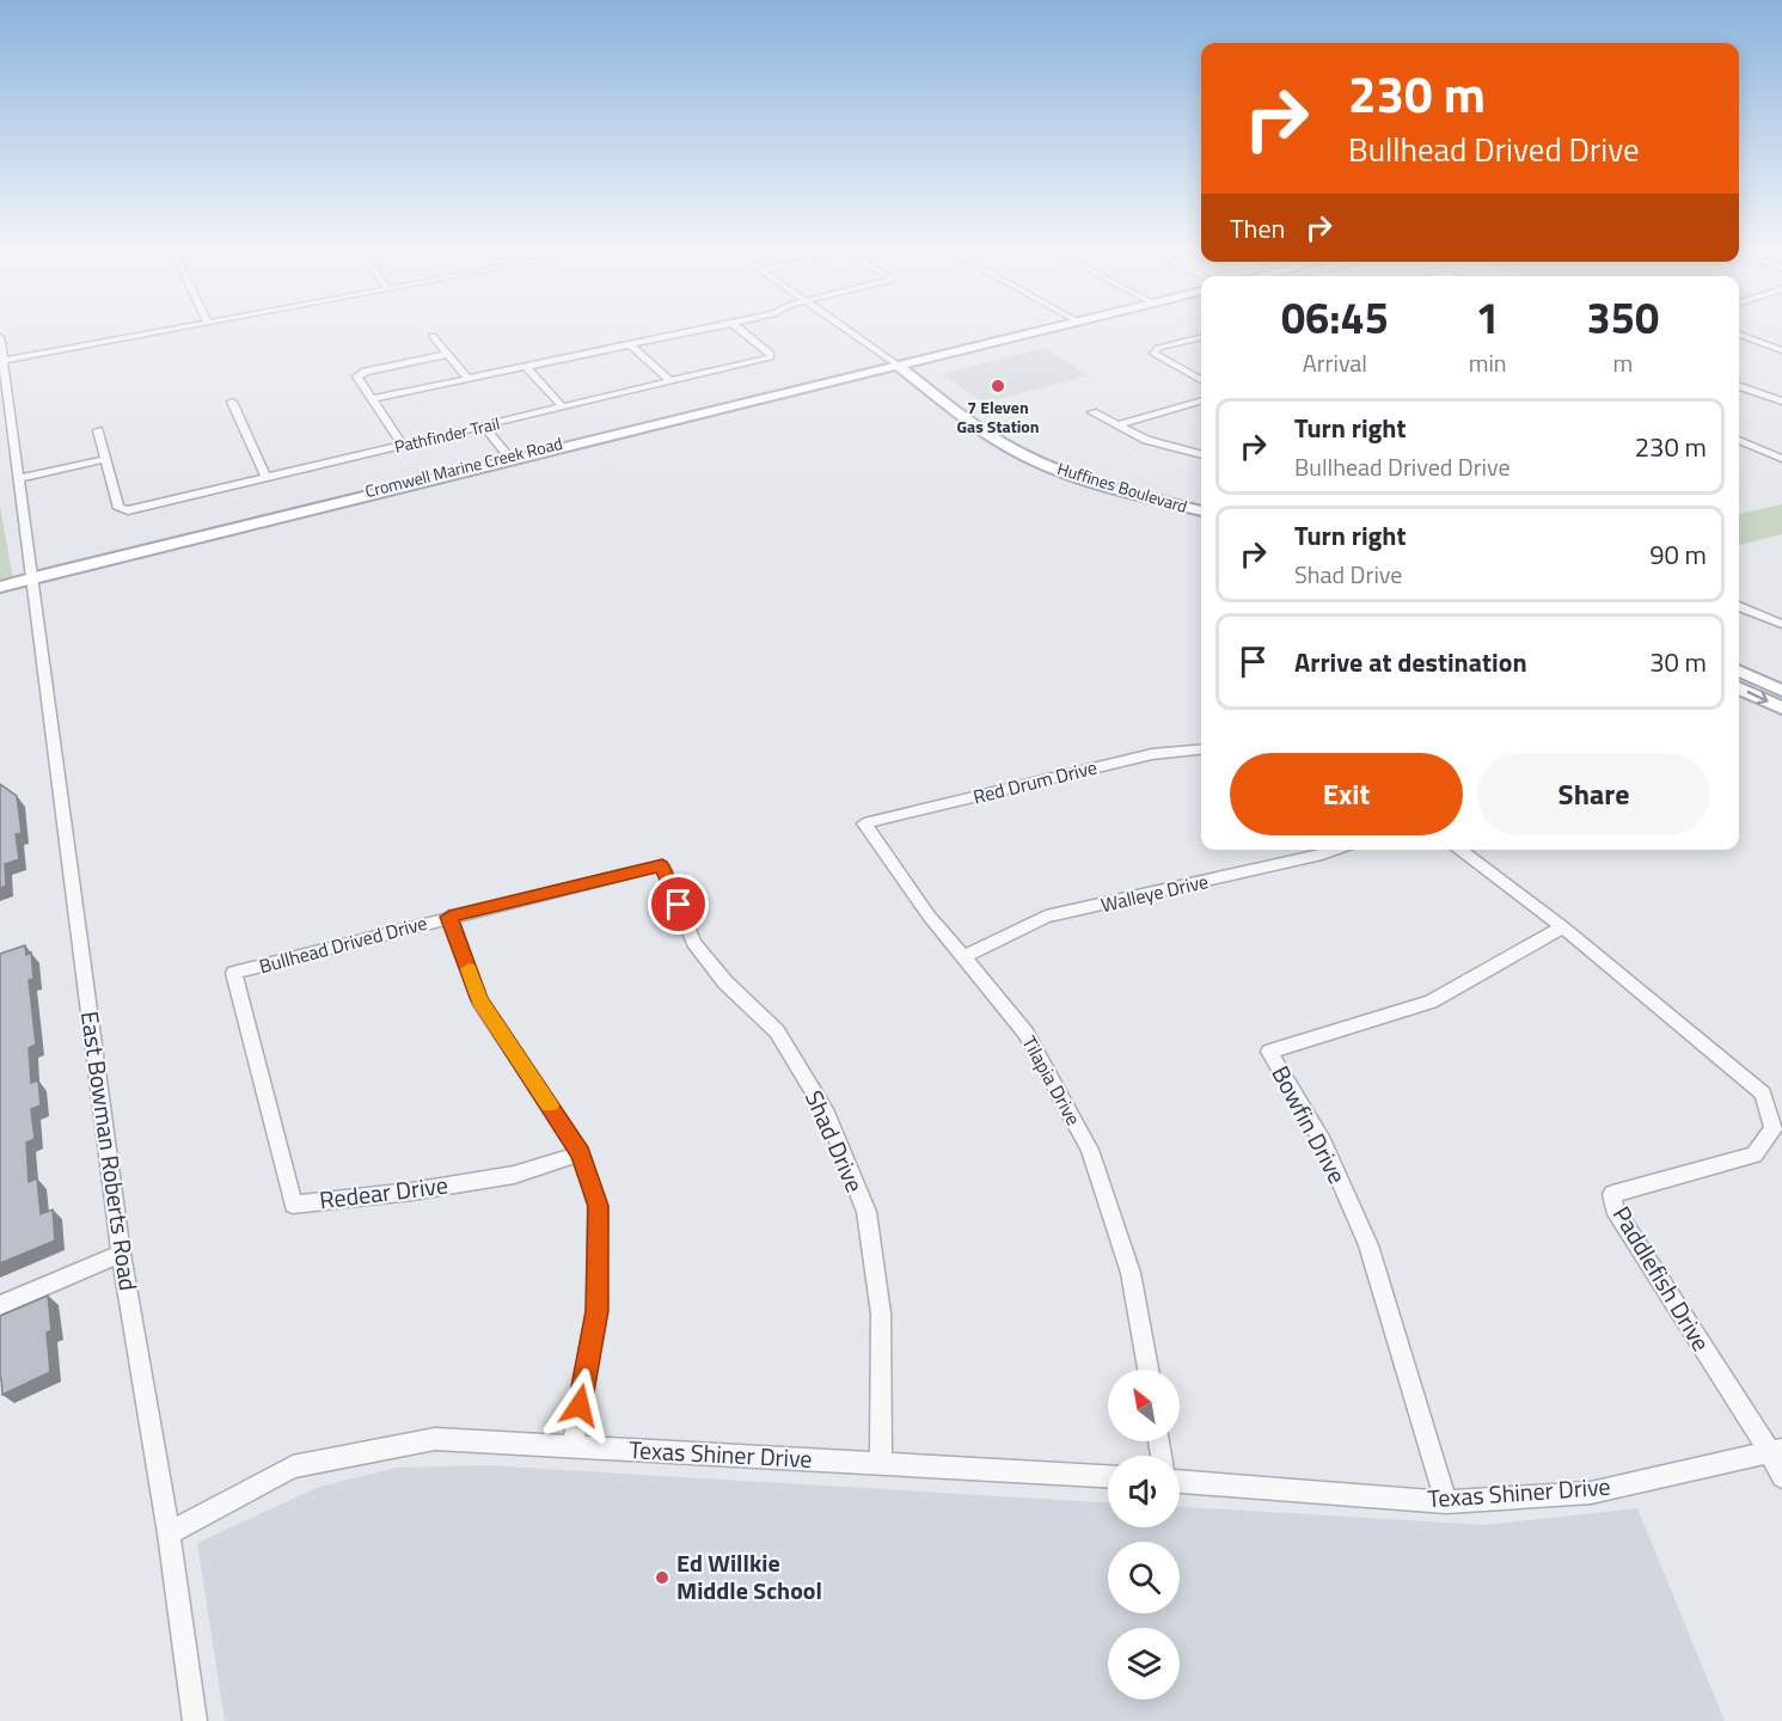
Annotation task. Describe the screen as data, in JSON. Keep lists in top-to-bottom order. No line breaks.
{"streets":{"main road":["Cromwell Marine Creek Road","Huffines Boulevard"],"street":["Pathfinder Trail","Red Drum Drive","Walleye Drive","Bullhead Drived Drive","Tilapia Drive","Bowfin Drive","Shad Drive","East Bowman Roberts Road","Redear Drive","Paddlefish Drive","Texas Shiner Drive"]},"crossings":[["Cromwell Marine Creek Road","Huffines Boulevard"],["Cromwell Marine Creek Road","East Bowman Roberts Road"],["Red Drum Drive","Tilapia Drive"],["Walleye Drive","Tilapia Drive"],["Bullhead Drived Drive","Shad Drive"],["Bullhead Drived Drive","Redear Drive"],["Bowfin Drive","Paddlefish Drive"],["Bowfin Drive","Texas Shiner Drive"],["Shad Drive","Texas Shiner Drive"],["East Bowman Roberts Road","Texas Shiner Drive"],["Paddlefish Drive","Texas Shiner Drive"]],"places":["7 Eleven Gas Station","Ed Willkie Middle School"],"north":"top left","page":{"turn":["230 m","Bullhead Drived Drive"],"then":"Then","eta":["06:45","Arrival","1","min","350","m"],"list":[{"name":"Turn right","note":"Bullhead Drived Drive","value":"230 m"},{"name":"Turn right","note":"Shad Drive","value":"90 m"},{"name":"Arrive at destination","value":"30 m"}],"buttons":["Exit","Share"]}}
